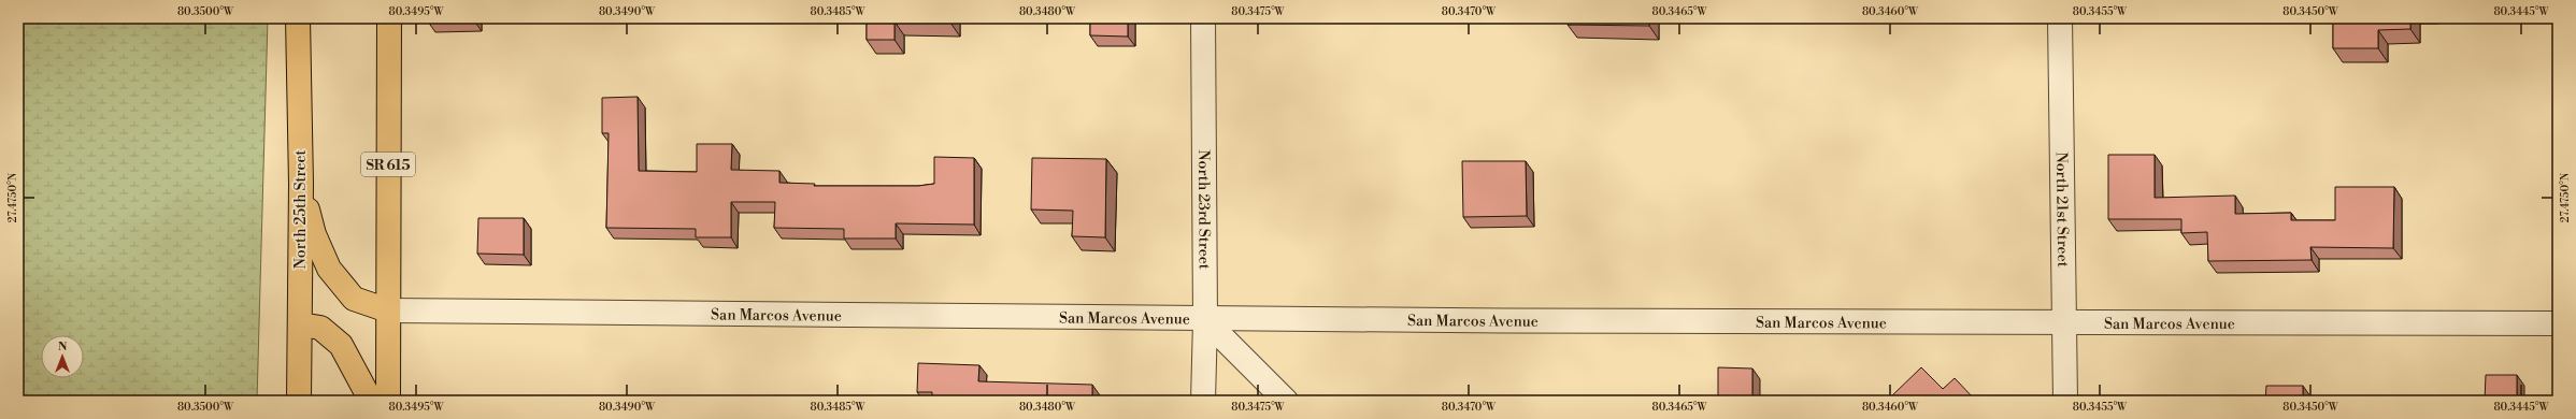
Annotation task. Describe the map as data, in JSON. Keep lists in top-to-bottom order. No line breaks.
{"streets":{"main road":["SR 615","North 25th Street"],"street":["North 23rd Street","North 21st Street","San Marcos Avenue"]},"crossings":[["SR 615","San Marcos Avenue"],["North 23rd Street","San Marcos Avenue"],["North 21st Street","San Marcos Avenue"]],"north":"top","coordinates":["80.3500°W","80.3495°W","80.3490°W","80.3485°W","80.3480°W","80.3475°W","80.3470°W","80.3465°W","80.3460°W","80.3455°W","80.3450°W","80.3445°W","27.4750°N"]}
